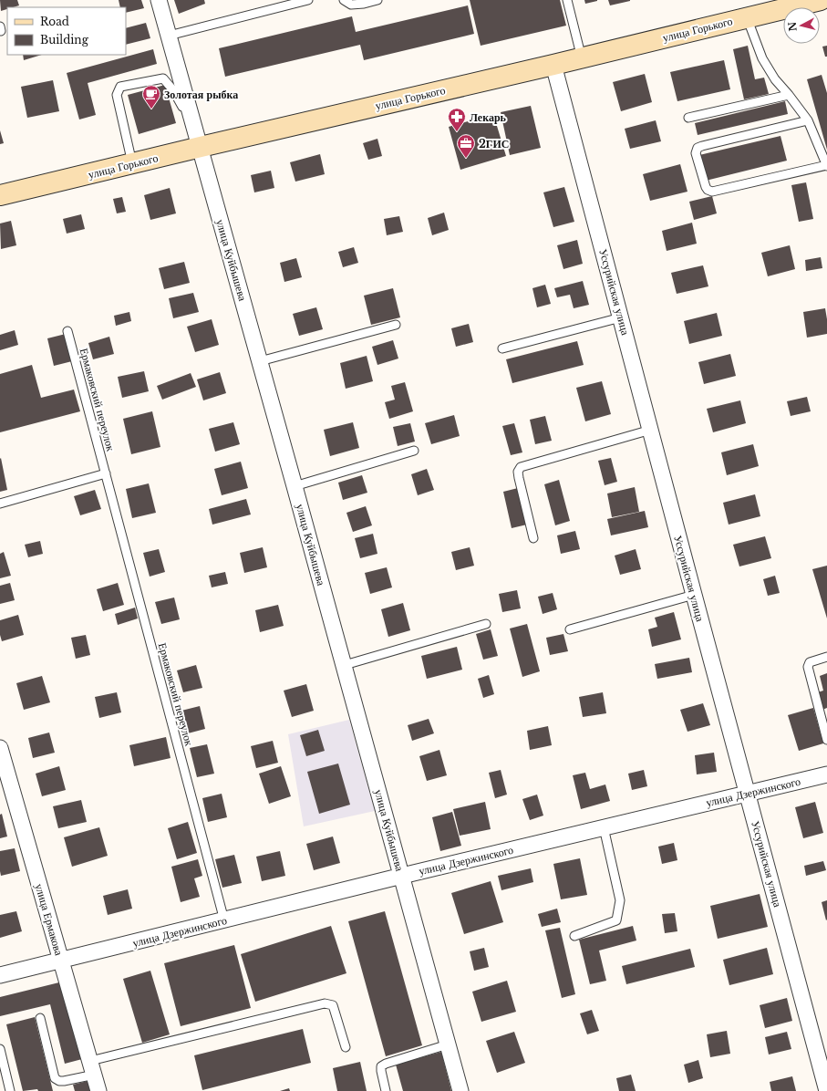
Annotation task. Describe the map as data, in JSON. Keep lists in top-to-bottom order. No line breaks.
{"streets":{"main road":["улица Горького"],"street":["улица Куйбышева","Уссурийская улица","улица Дзержинского","улица Ермакова"],"lane":["Ермаковский переулок"]},"crossings":[["улица Горького","улица Куйбышева"],["улица Горького","Уссурийская улица"],["улица Куйбышева","улица Дзержинского"],["Уссурийская улица","улица Дзержинского"],["Ермаковский переулок","улица Дзержинского"],["улица Дзержинского","улица Ермакова"]],"places":{"cafe":["Золотая рыбка"],"pharmacy":["Лекарь"],"office":["2ГИС"]},"legend":["Road","Building"],"north":"left"}
